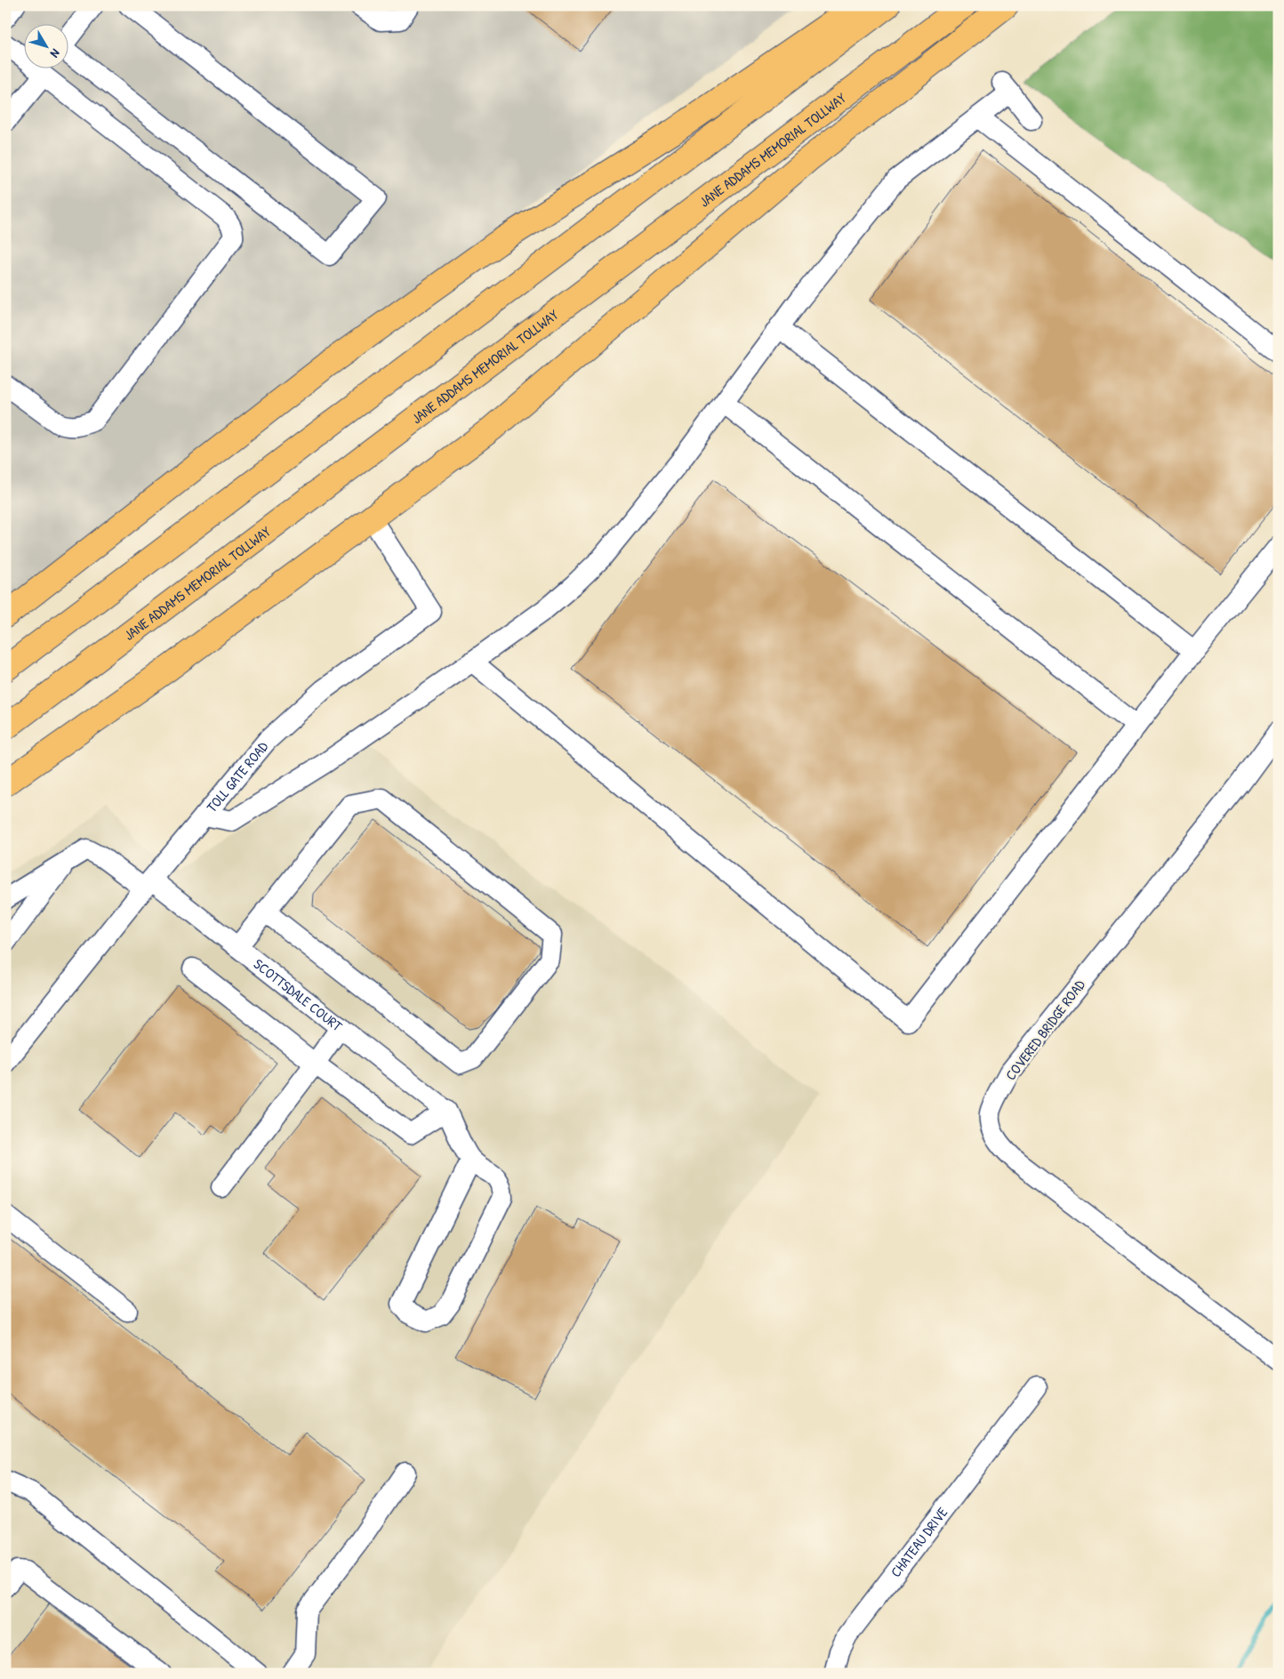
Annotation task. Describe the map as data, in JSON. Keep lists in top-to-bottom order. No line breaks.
{"streets":{"highway":["JANE ADDAMS MEMORIAL TOLLWAY"],"street":["TOLL GATE ROAD","SCOTTSDALE COURT","COVERED BRIDGE ROAD","CHATEAU DRIVE"]},"crossings":[["TOLL GATE ROAD","SCOTTSDALE COURT"]],"north":"bottom right"}
